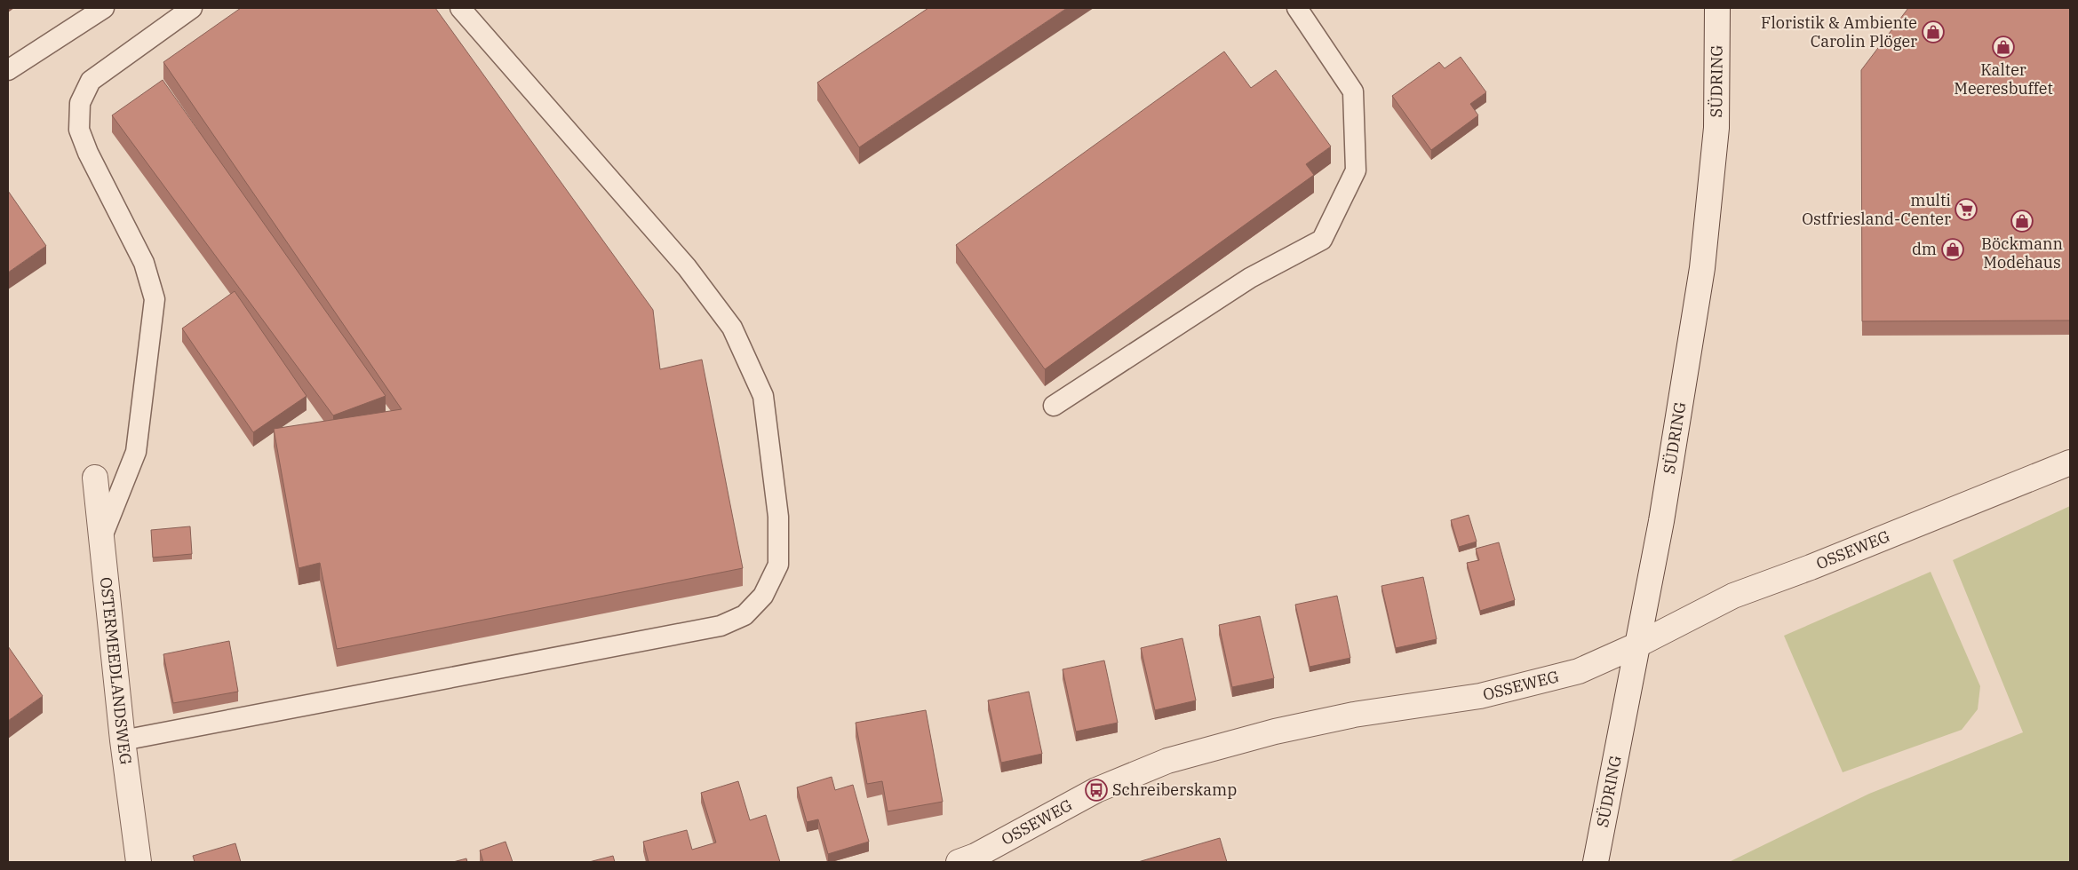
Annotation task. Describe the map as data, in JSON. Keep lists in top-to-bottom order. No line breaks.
{"streets":{"street":["SÜDRING","OSSEWEG","OSTERMEEDLANDSWEG"]},"crossings":[["SÜDRING","OSSEWEG"]],"places":{"shop":["Floristik & Ambiente Carolin Plöger","Kalter Meeresbuffet","Böckmann Modehaus","dm"],"supermarket":["multi Ostfriesland-Center"],"bus stop":["Schreiberskamp"]}}
